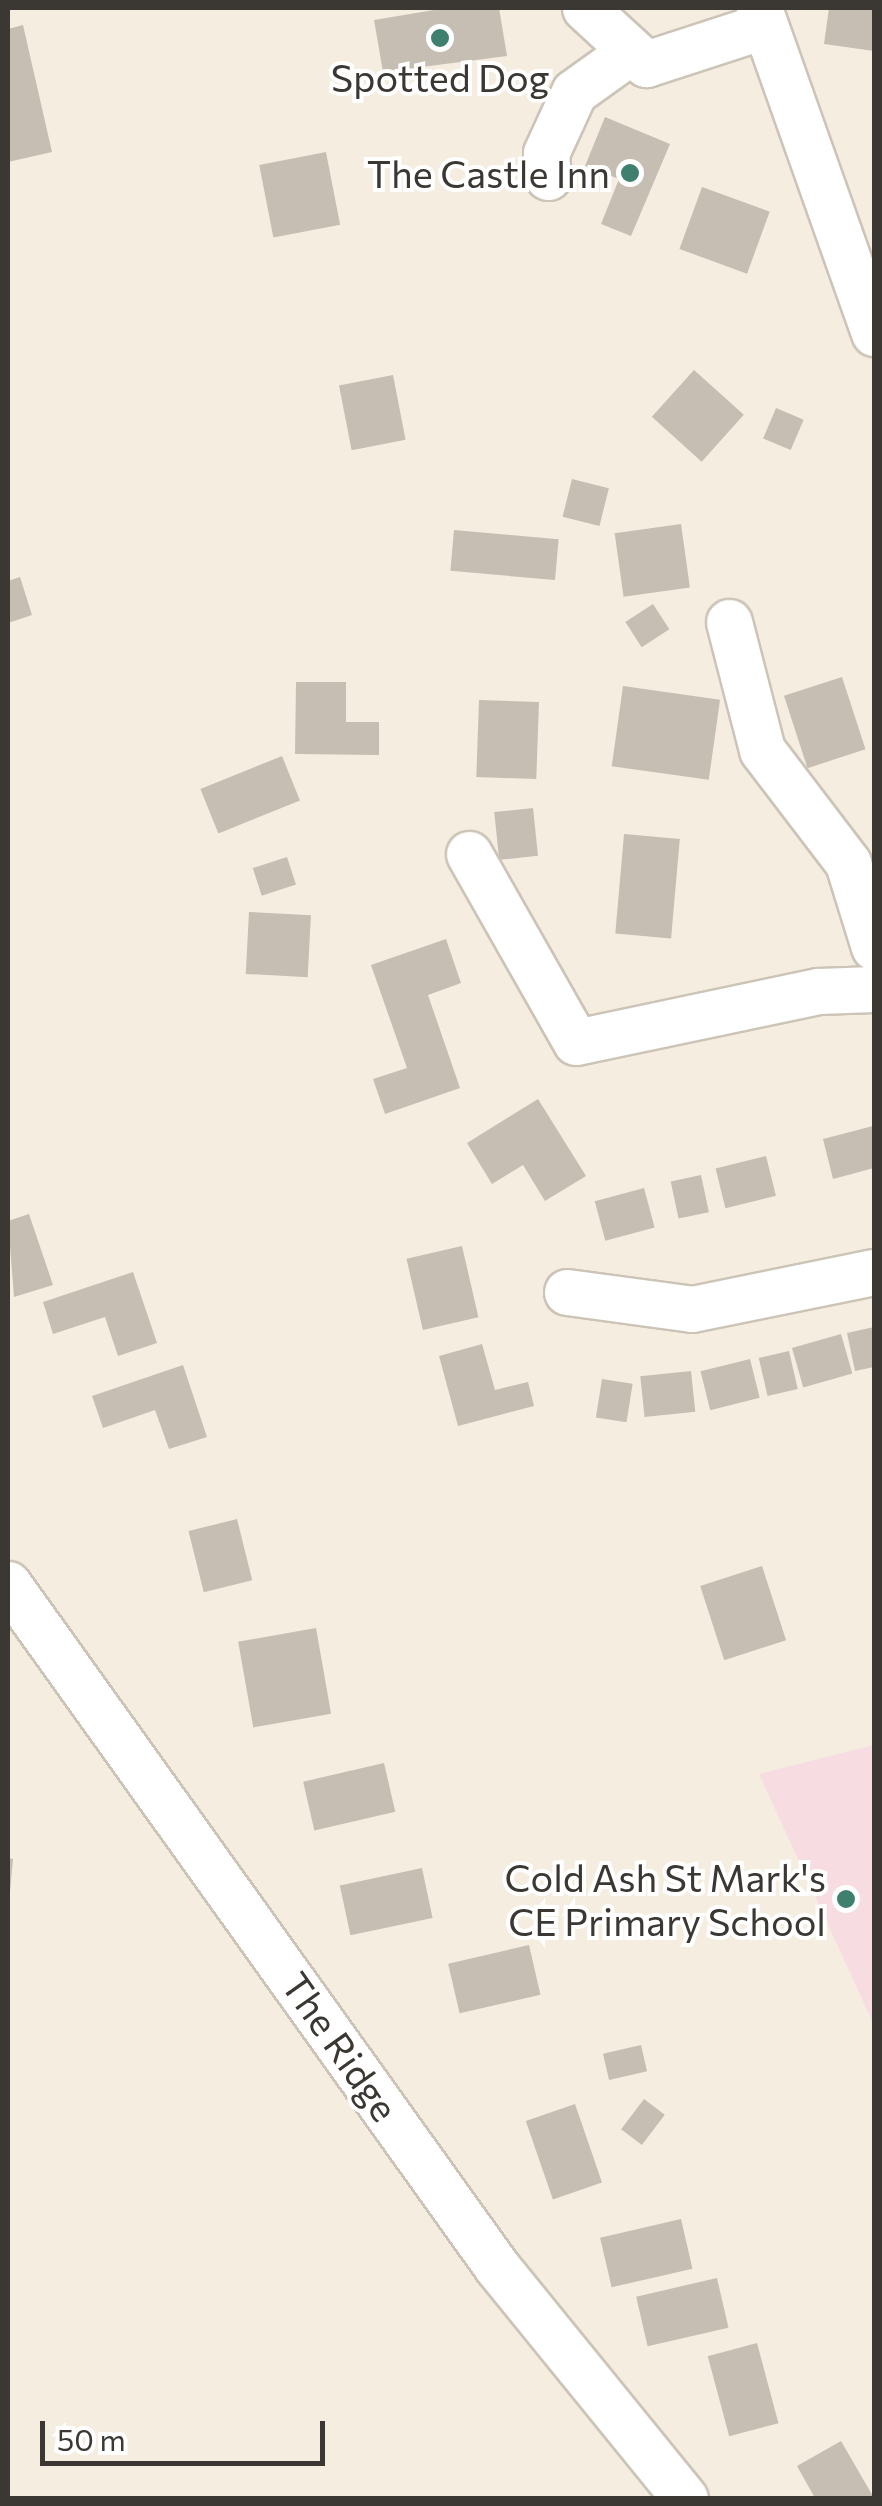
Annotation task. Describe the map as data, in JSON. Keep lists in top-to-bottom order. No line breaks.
{"streets":{"street":["The Ridge"]},"places":["Spotted Dog","The Castle Inn","Cold Ash St Mark's CE Primary School"],"scale_bar":"50 m"}
